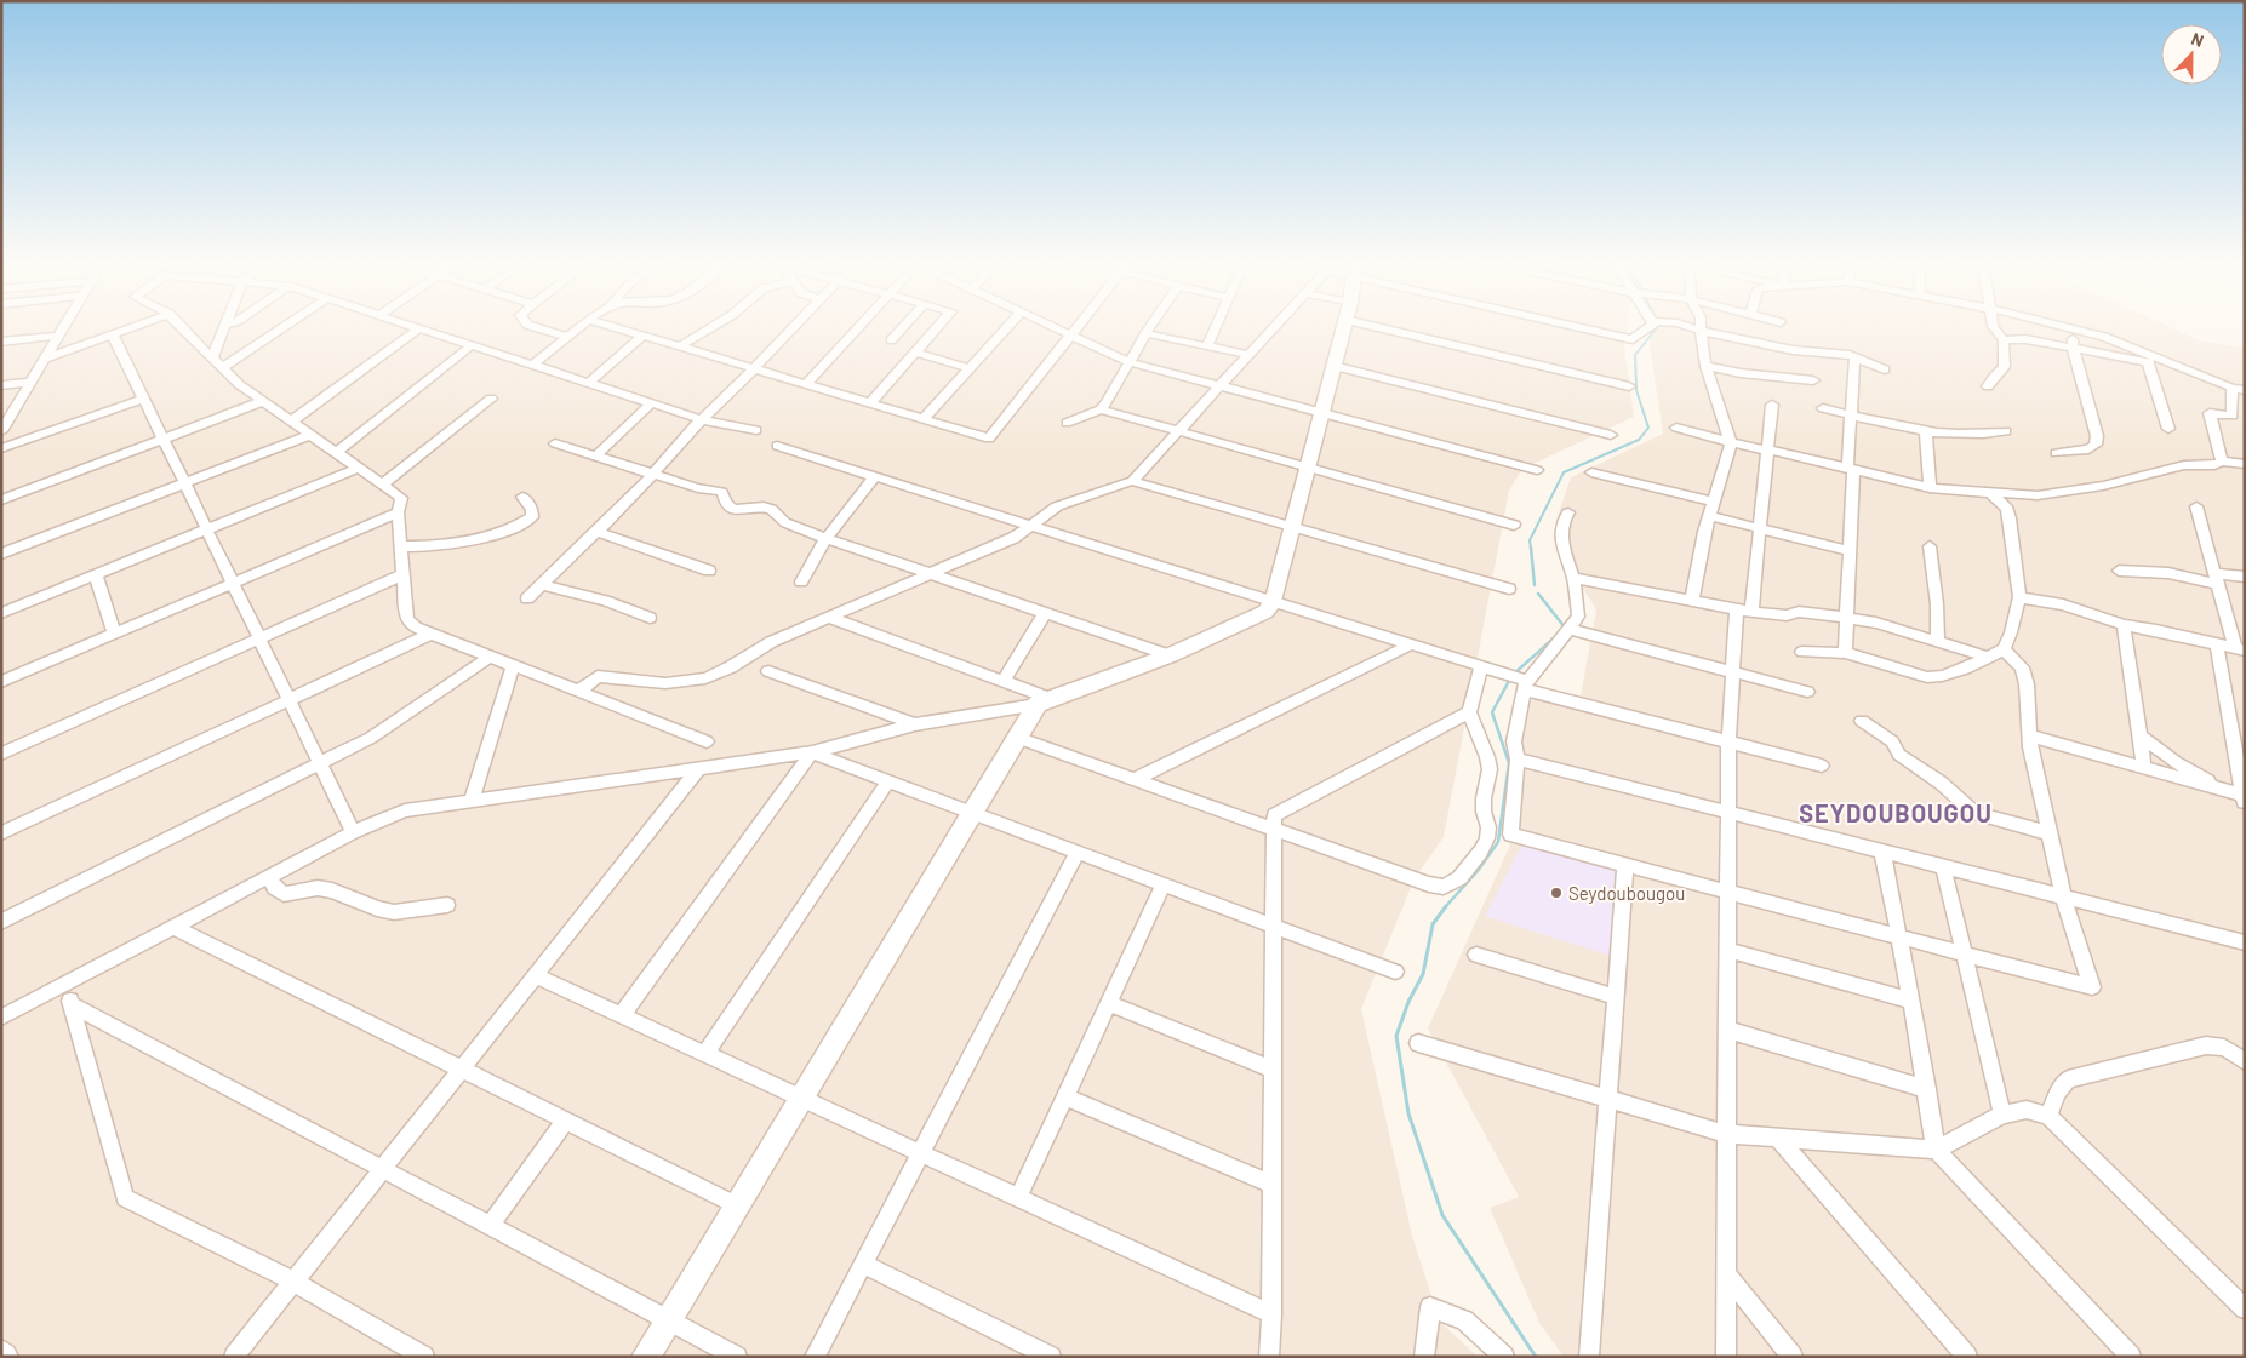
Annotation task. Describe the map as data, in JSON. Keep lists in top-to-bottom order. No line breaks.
{"districts":["SEYDOUBOUGOU"],"places":["Seydoubougou"],"north":"top"}
